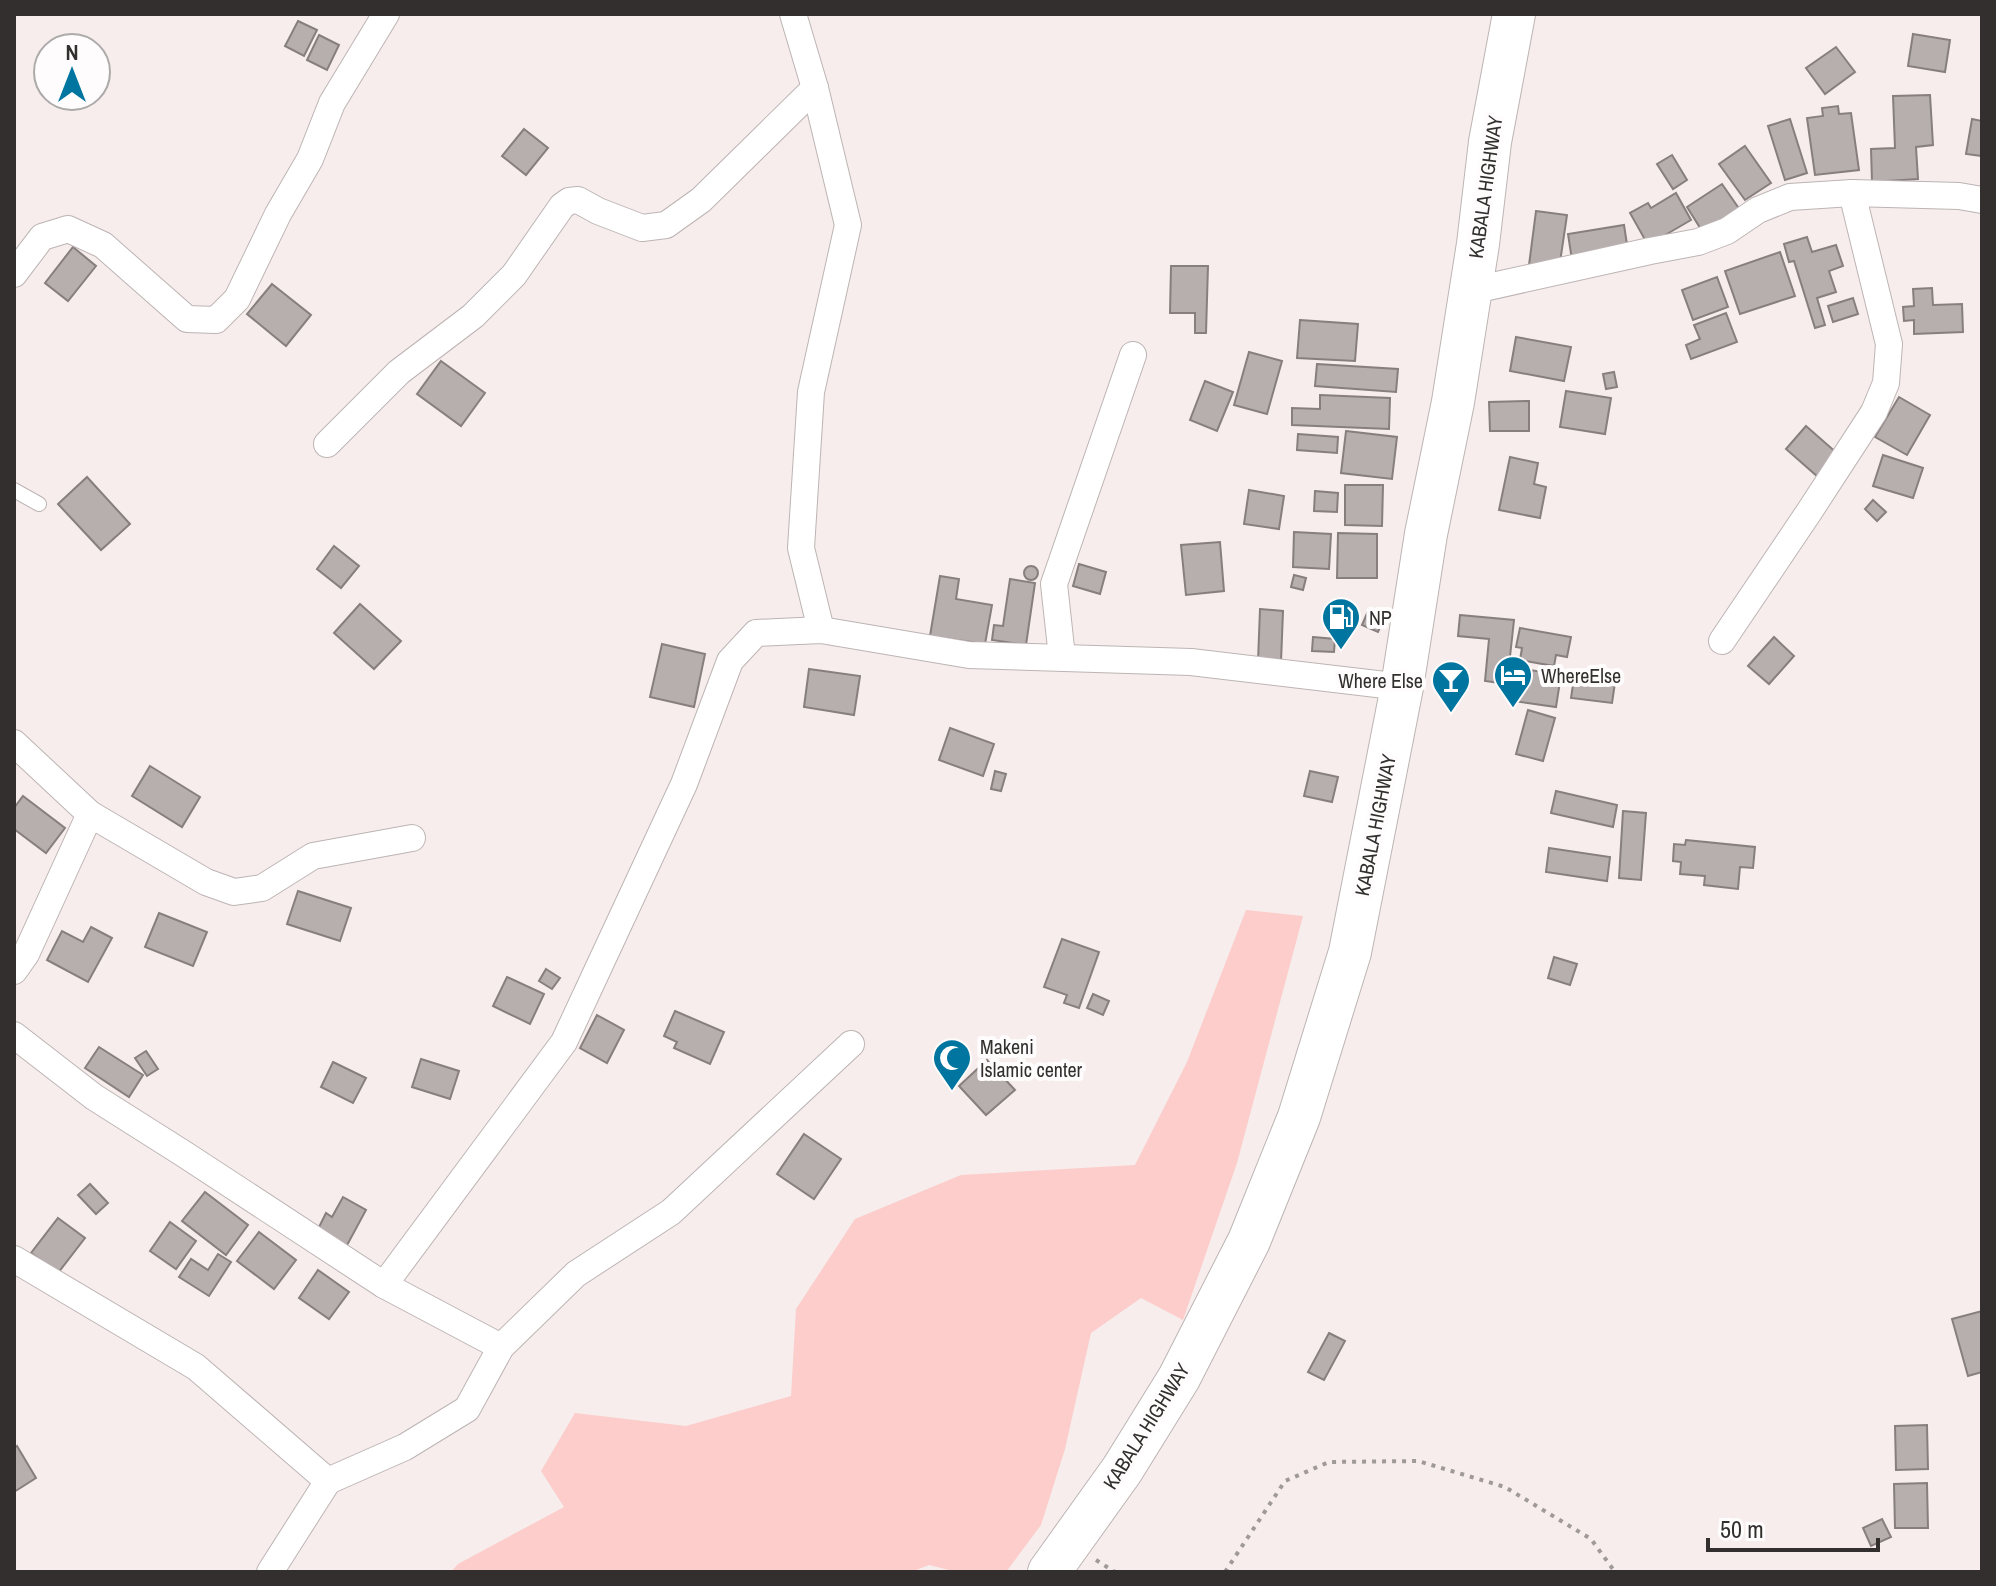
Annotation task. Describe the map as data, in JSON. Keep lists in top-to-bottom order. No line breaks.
{"streets":{"main road":["KABALA HIGHWAY"]},"places":{"fuel station":["NP"],"hotel":["WhereElse"],"bar":["Where Else"],"mosque":["Makeni Islamic center"]},"scale_bar":"50 m","north":"top"}
